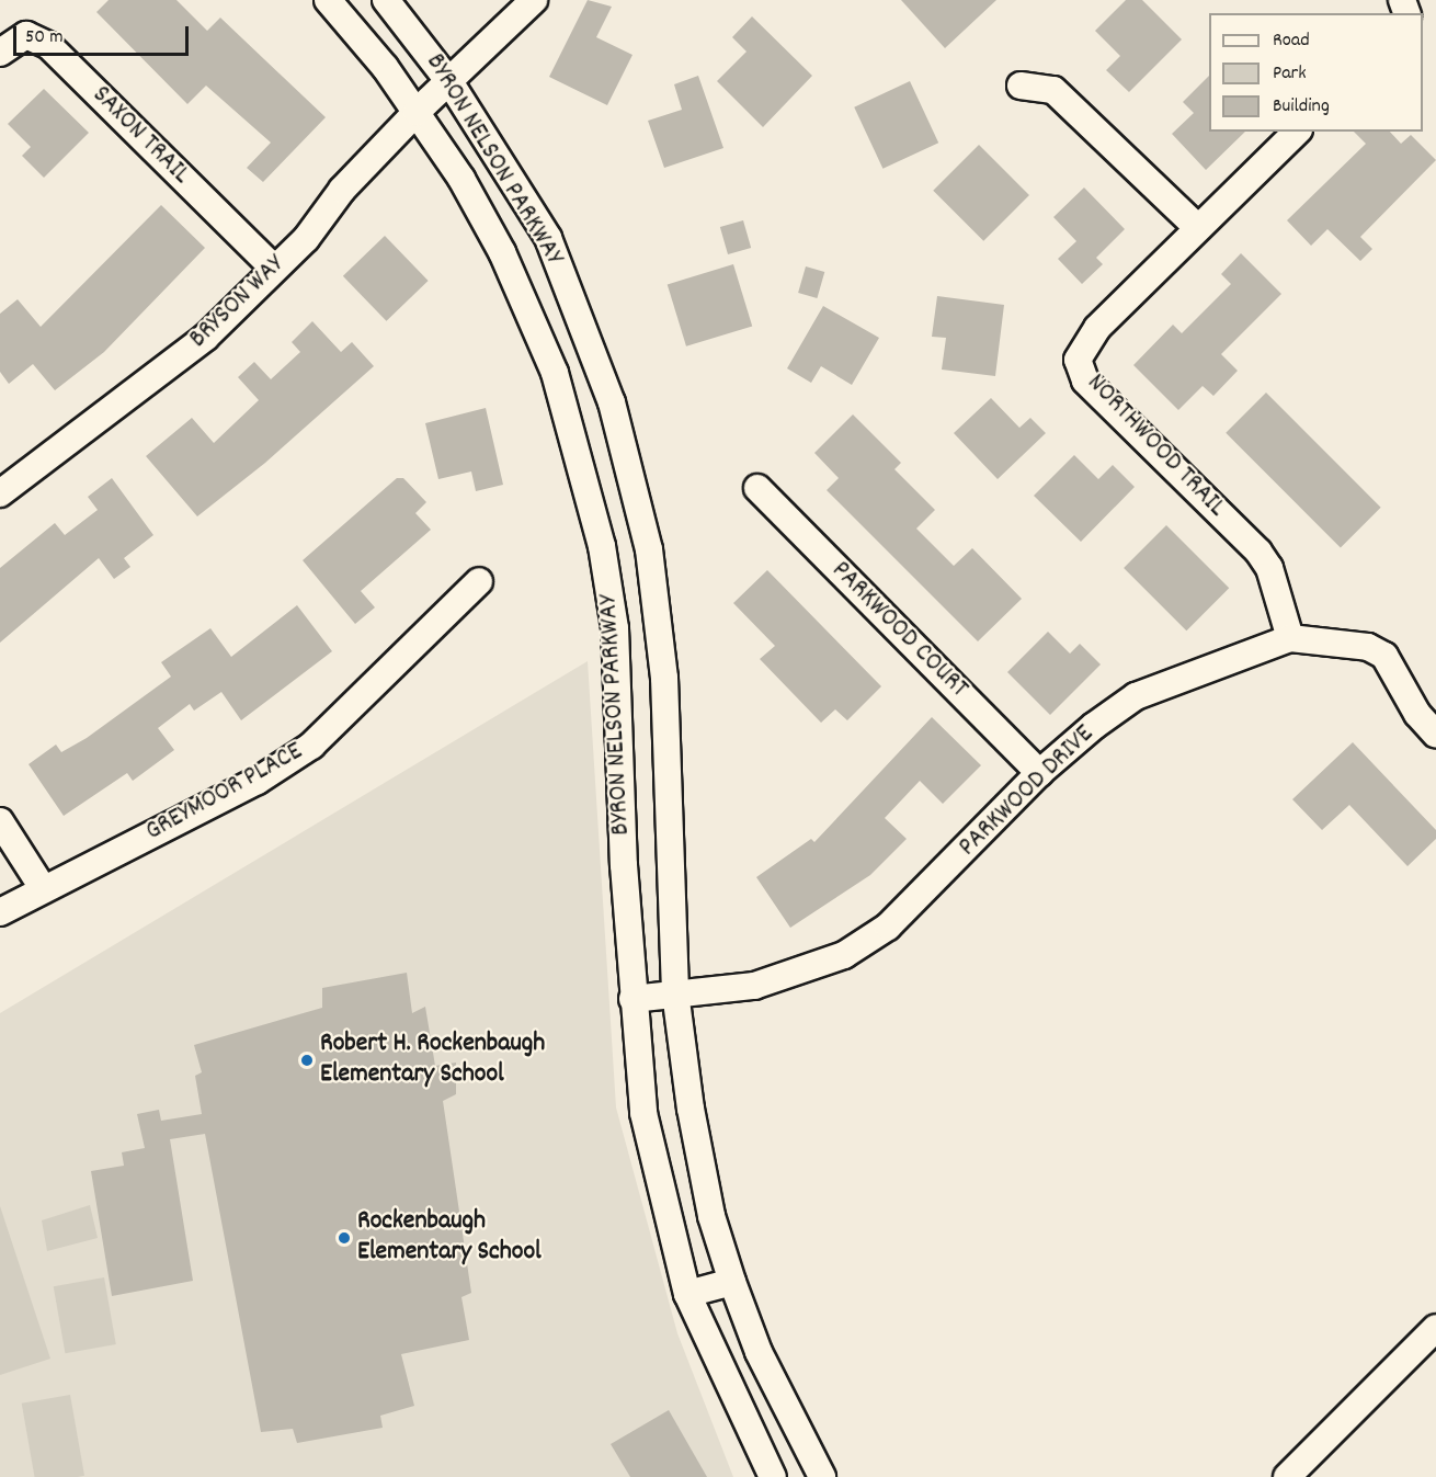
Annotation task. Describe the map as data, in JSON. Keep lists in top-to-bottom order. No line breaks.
{"streets":{"street":["SAXON TRAIL","BYRON NELSON PARKWAY","BRYSON WAY","NORTHWOOD TRAIL","PARKWOOD COURT","PARKWOOD DRIVE","GREYMOOR PLACE"]},"crossings":[["SAXON TRAIL","BRYSON WAY"],["BYRON NELSON PARKWAY","BRYSON WAY"],["BYRON NELSON PARKWAY","PARKWOOD DRIVE"],["NORTHWOOD TRAIL","PARKWOOD DRIVE"],["PARKWOOD COURT","PARKWOOD DRIVE"]],"places":["Robert H. Rockenbaugh Elementary School","Rockenbaugh Elementary School"],"legend":["Road","Park","Building"],"scale_bar":"50 m"}
